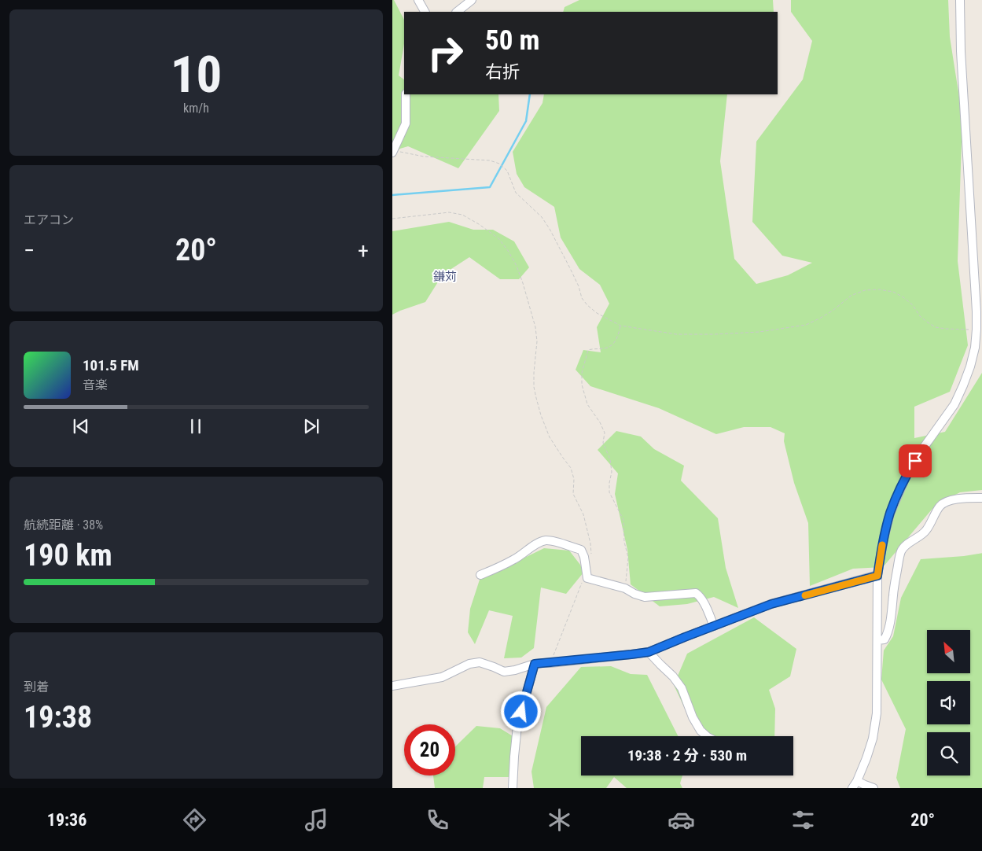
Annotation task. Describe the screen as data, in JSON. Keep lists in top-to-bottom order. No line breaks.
{"districts":["鎌苅"],"north":"top left","page":{"tile":[["10","km/h"],"エアコン",["航続距離 · 38%","190 km"],["到着","19:38"]],"turn":["50 m","右折"],"heat":["−","20°","+"],"song":["101.5 FM","音楽"],"limit":"20","trip":"19:38 · 2 分 · 530 m","tabs":["19:36","20°"]}}
